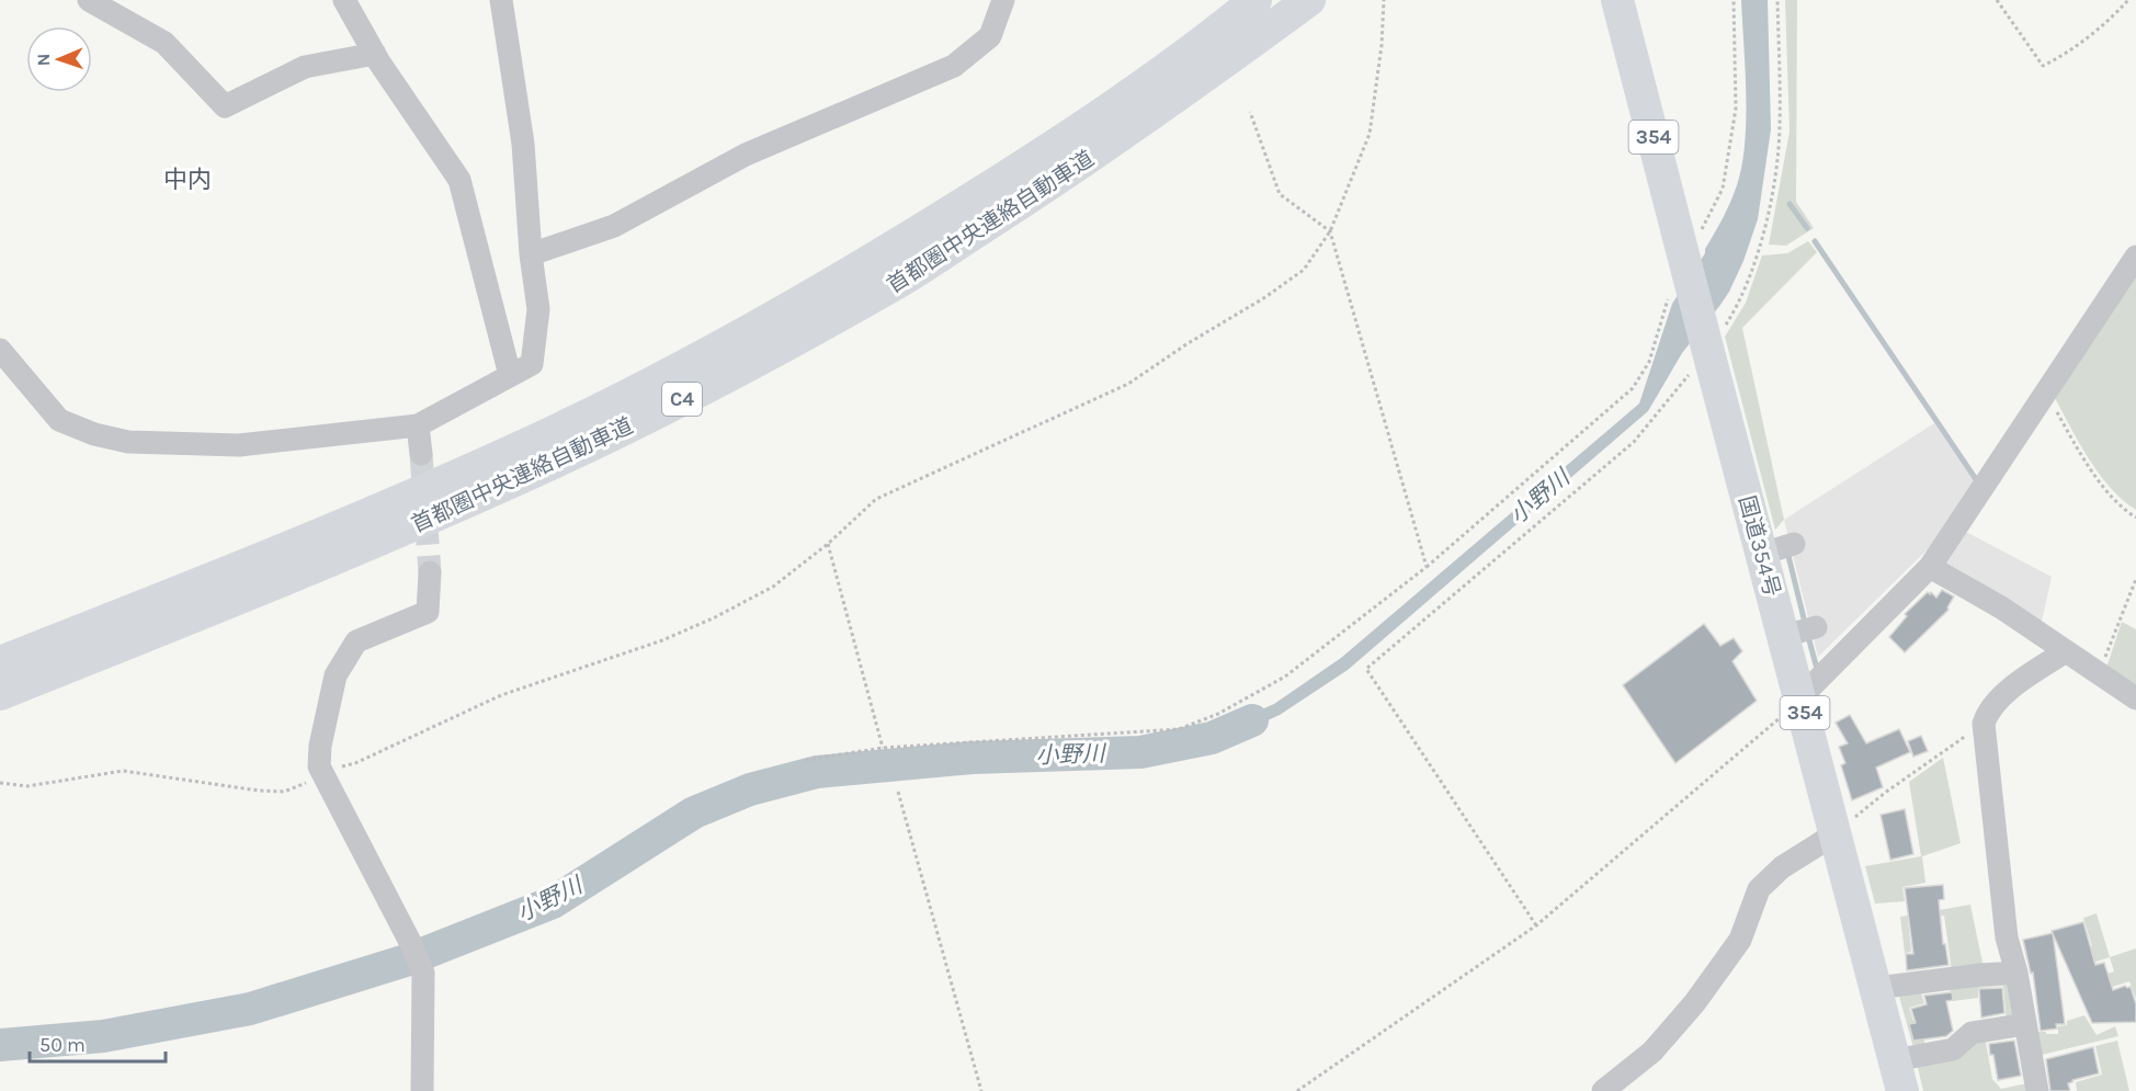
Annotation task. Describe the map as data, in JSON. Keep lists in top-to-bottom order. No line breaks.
{"streets":{"highway":["354","首都圏中央連絡自動車道","C4","国道354号"]},"districts":["中内"],"water":["小野川"],"scale_bar":"50 m","north":"left"}
